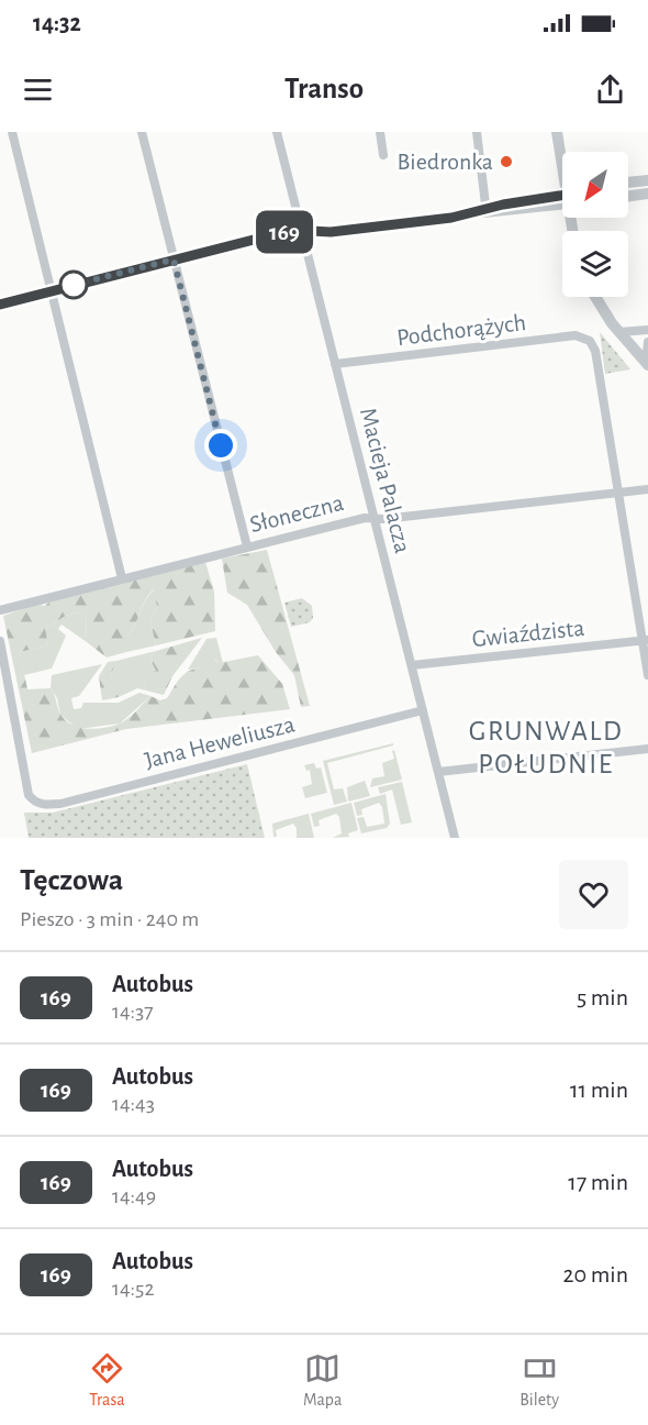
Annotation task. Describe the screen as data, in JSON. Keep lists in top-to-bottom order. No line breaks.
{"streets":{"street":["Podchorążych","Macieja Palacza","Słoneczna","Gwiaździsta","Jana Heweliusza"]},"crossings":[["Podchorążych","Macieja Palacza"],["Podchorążych","Słoneczna"],["Macieja Palacza","Słoneczna"],["Macieja Palacza","Gwiaździsta"],["Macieja Palacza","Jana Heweliusza"]],"districts":["GRUNWALD POŁUDNIE"],"places":["Biedronka"],"lines":["bus line 169"],"north":"bottom left","page":{"status":"14:32","header":"Transo","on_map":"169","heading":["Tęczowa","Pieszo · 3 min · 240 m"],"list":[{"mark":"169","name":"Autobus","note":"14:37","value":"5 min"},{"mark":"169","name":"Autobus","note":"14:43","value":"11 min"},{"mark":"169","name":"Autobus","note":"14:49","value":"17 min"},{"mark":"169","name":"Autobus","note":"14:52","value":"20 min"}],"tabs":["Trasa","Mapa","Bilety"]}}
